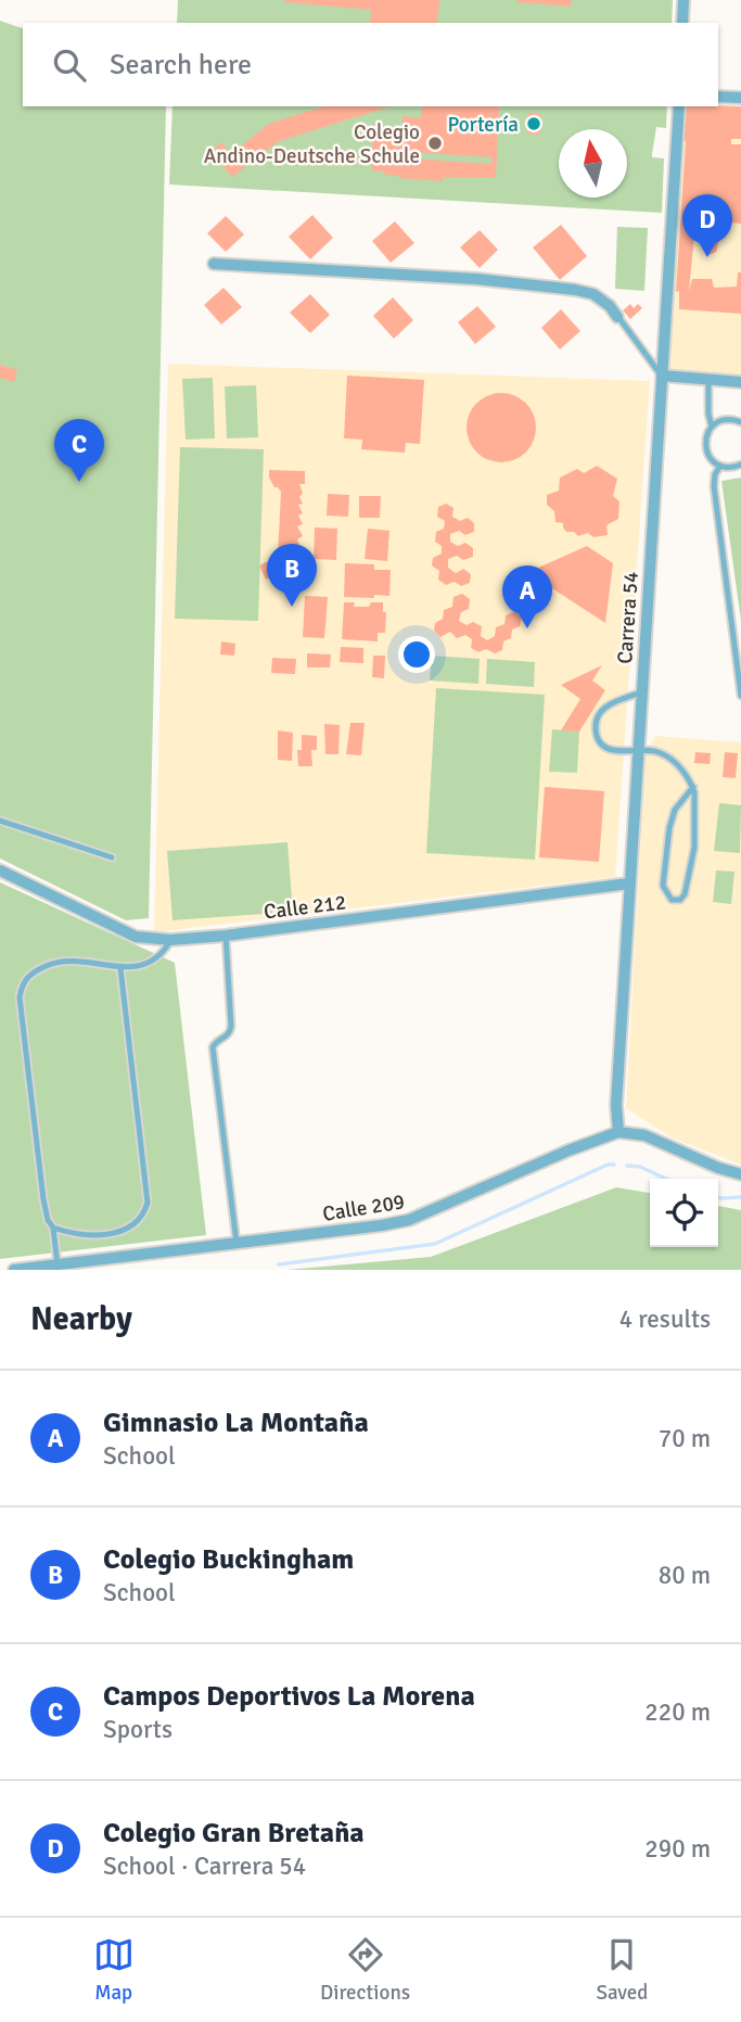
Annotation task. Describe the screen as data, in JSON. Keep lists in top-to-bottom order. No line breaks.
{"streets":{"street":["Carrera 54","Calle 212","Calle 209"]},"crossings":[["Carrera 54","Calle 212"],["Carrera 54","Calle 209"]],"places":["Portería","Colegio Andino-Deutsche Schule"],"north":"top","page":{"search":"Search here","pins":["D","C","B","A"],"heading":["Nearby","4 results"],"list":[{"mark":"A","name":"Gimnasio La Montaña","note":"School","value":"70 m"},{"mark":"B","name":"Colegio Buckingham","note":"School","value":"80 m"},{"mark":"C","name":"Campos Deportivos La Morena","note":"Sports","value":"220 m"},{"mark":"D","name":"Colegio Gran Bretaña","note":"School · Carrera 54","value":"290 m"}],"nav":["Map","Directions","Saved"]}}
